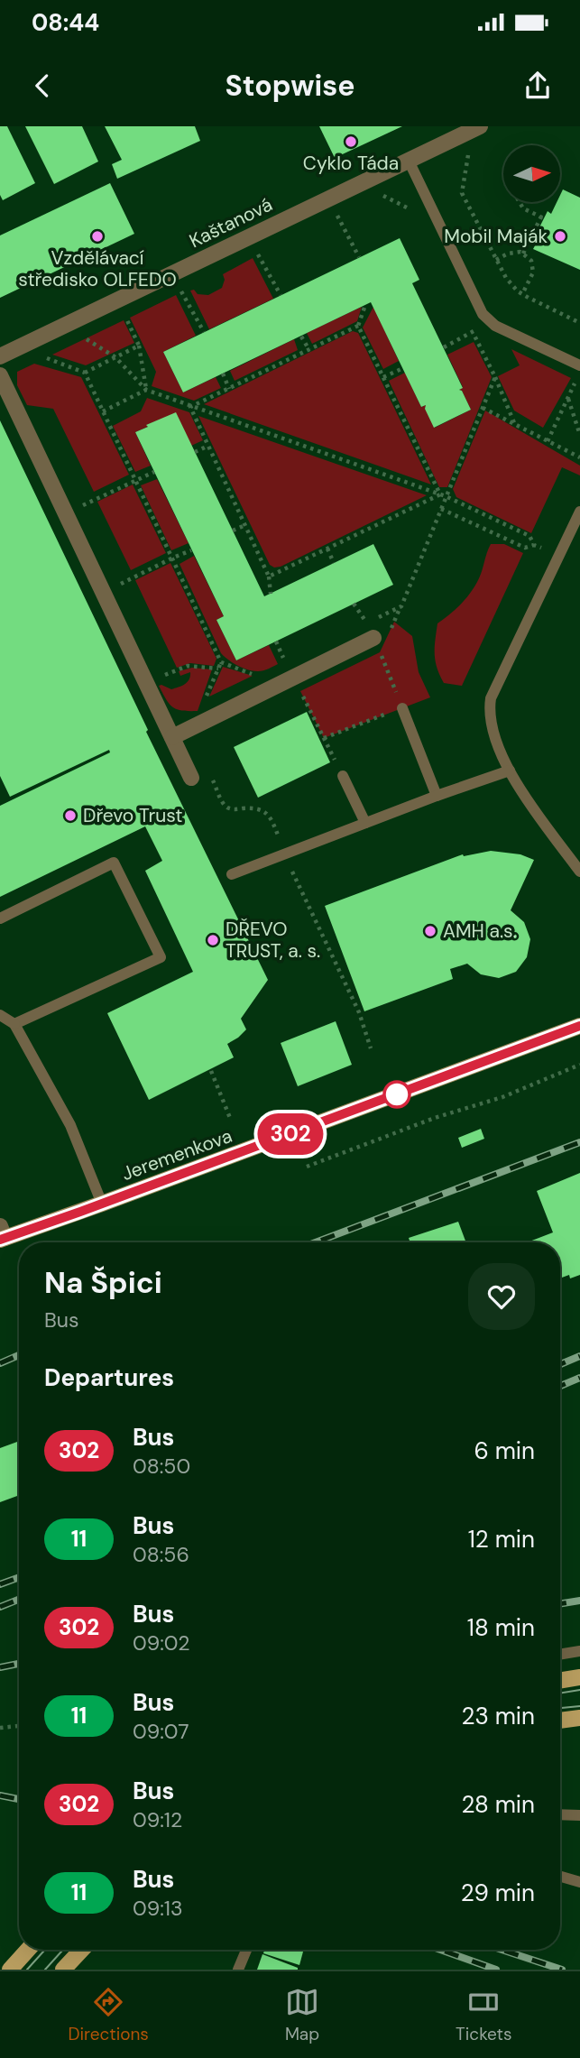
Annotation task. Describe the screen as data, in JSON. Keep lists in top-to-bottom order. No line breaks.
{"streets":{"street":["Kaštanová","Jeremenkova"]},"places":["Cyklo Táda","Vzdělávací středisko OLFEDO","Mobil Maják","Dřevo Trust","AMH a.s.","DŘEVO TRUST, a. s."],"lines":["bus line 302"],"north":"right","page":{"status":"08:44","header":"Stopwise","on_map":"302","heading":[["Na Špici","Bus"],"Departures"],"list":[{"mark":"302","name":"Bus","note":"08:50","value":"6 min"},{"mark":"11","name":"Bus","note":"08:56","value":"12 min"},{"mark":"302","name":"Bus","note":"09:02","value":"18 min"},{"mark":"11","name":"Bus","note":"09:07","value":"23 min"},{"mark":"302","name":"Bus","note":"09:12","value":"28 min"},{"mark":"11","name":"Bus","note":"09:13","value":"29 min"}],"tabs":["Directions","Map","Tickets"]}}
